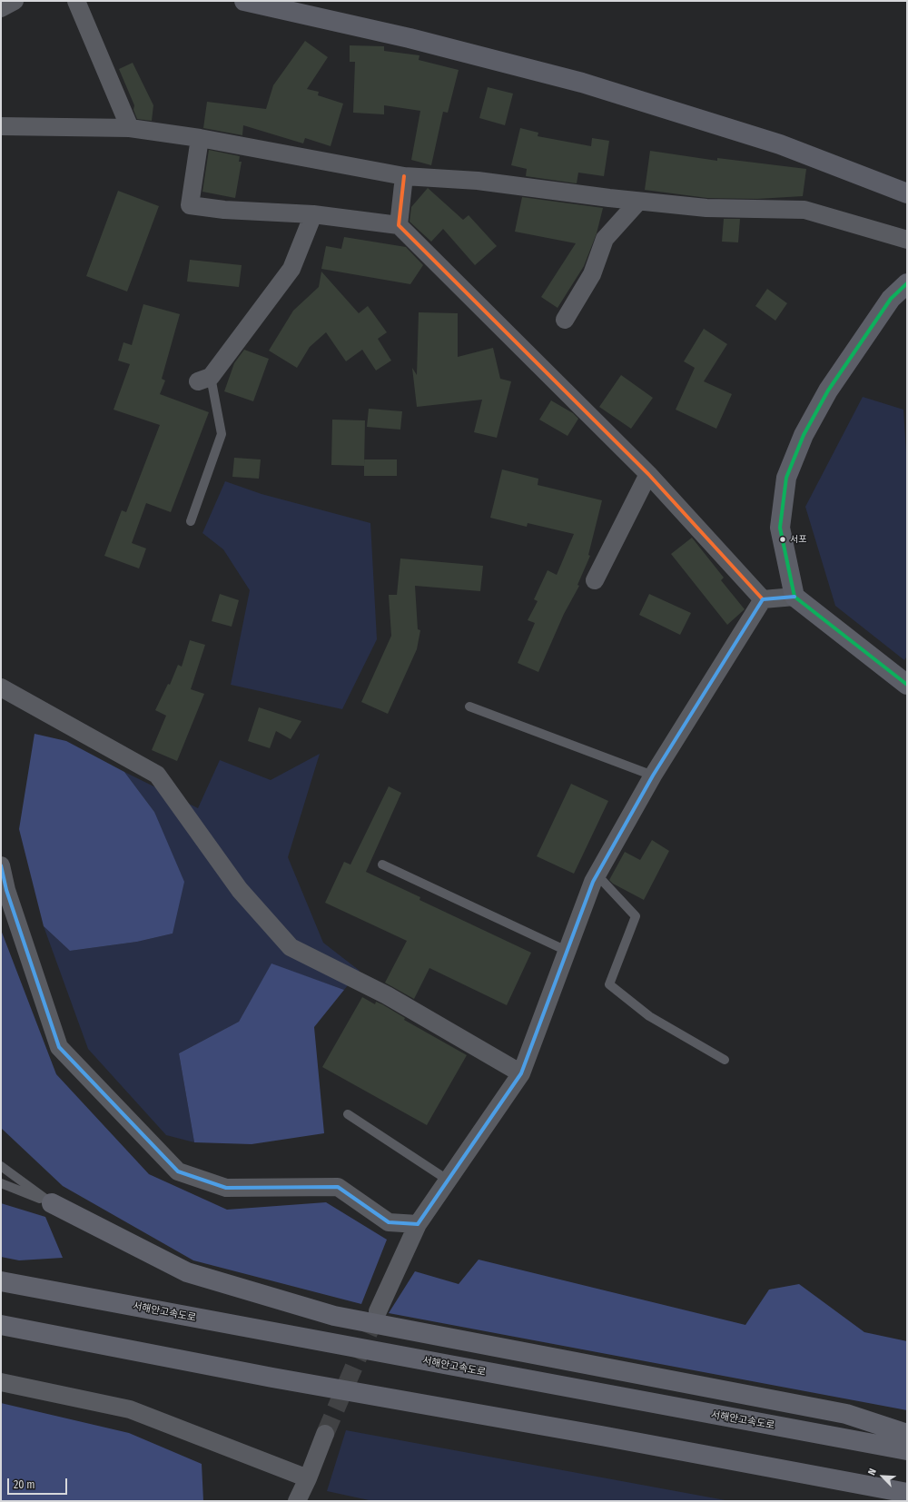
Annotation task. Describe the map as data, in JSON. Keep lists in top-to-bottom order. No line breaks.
{"streets":{"highway":["서해안고속도로"]},"places":["서포"],"scale_bar":"20 m","north":"top left"}
